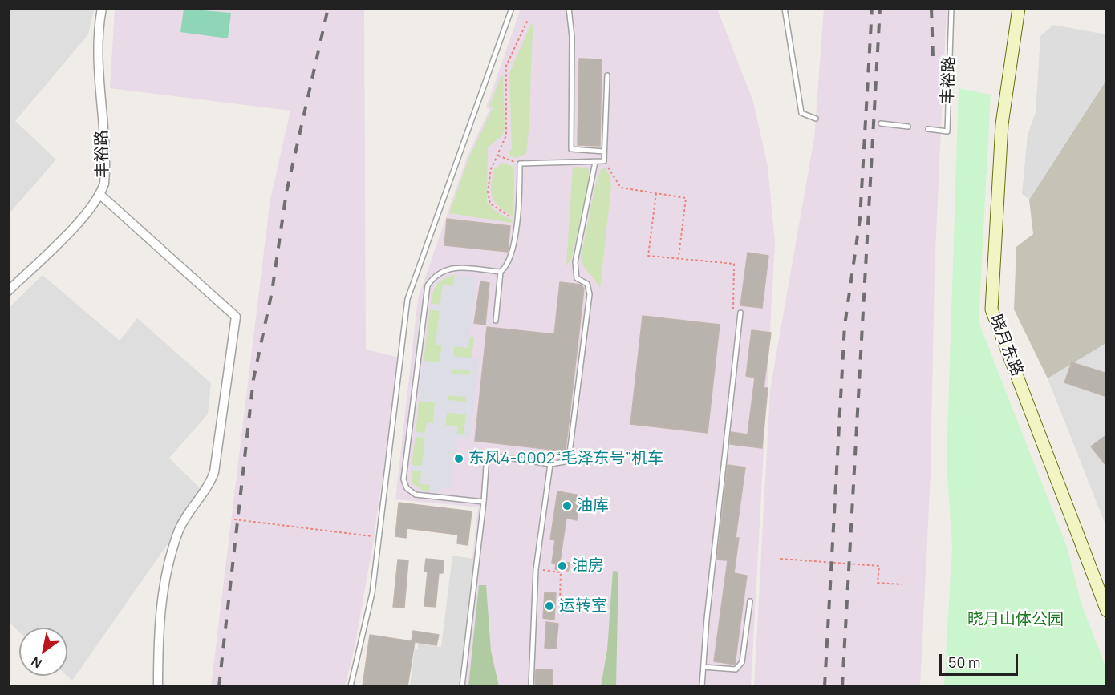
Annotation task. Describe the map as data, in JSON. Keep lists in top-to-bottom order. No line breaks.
{"streets":{"street":["丰裕路","晓月东路"]},"parks":["晓月山体公园"],"places":["东风4-0002“毛泽东号”机车","油库","油房","运转室"],"scale_bar":"50 m","north":"bottom left"}
